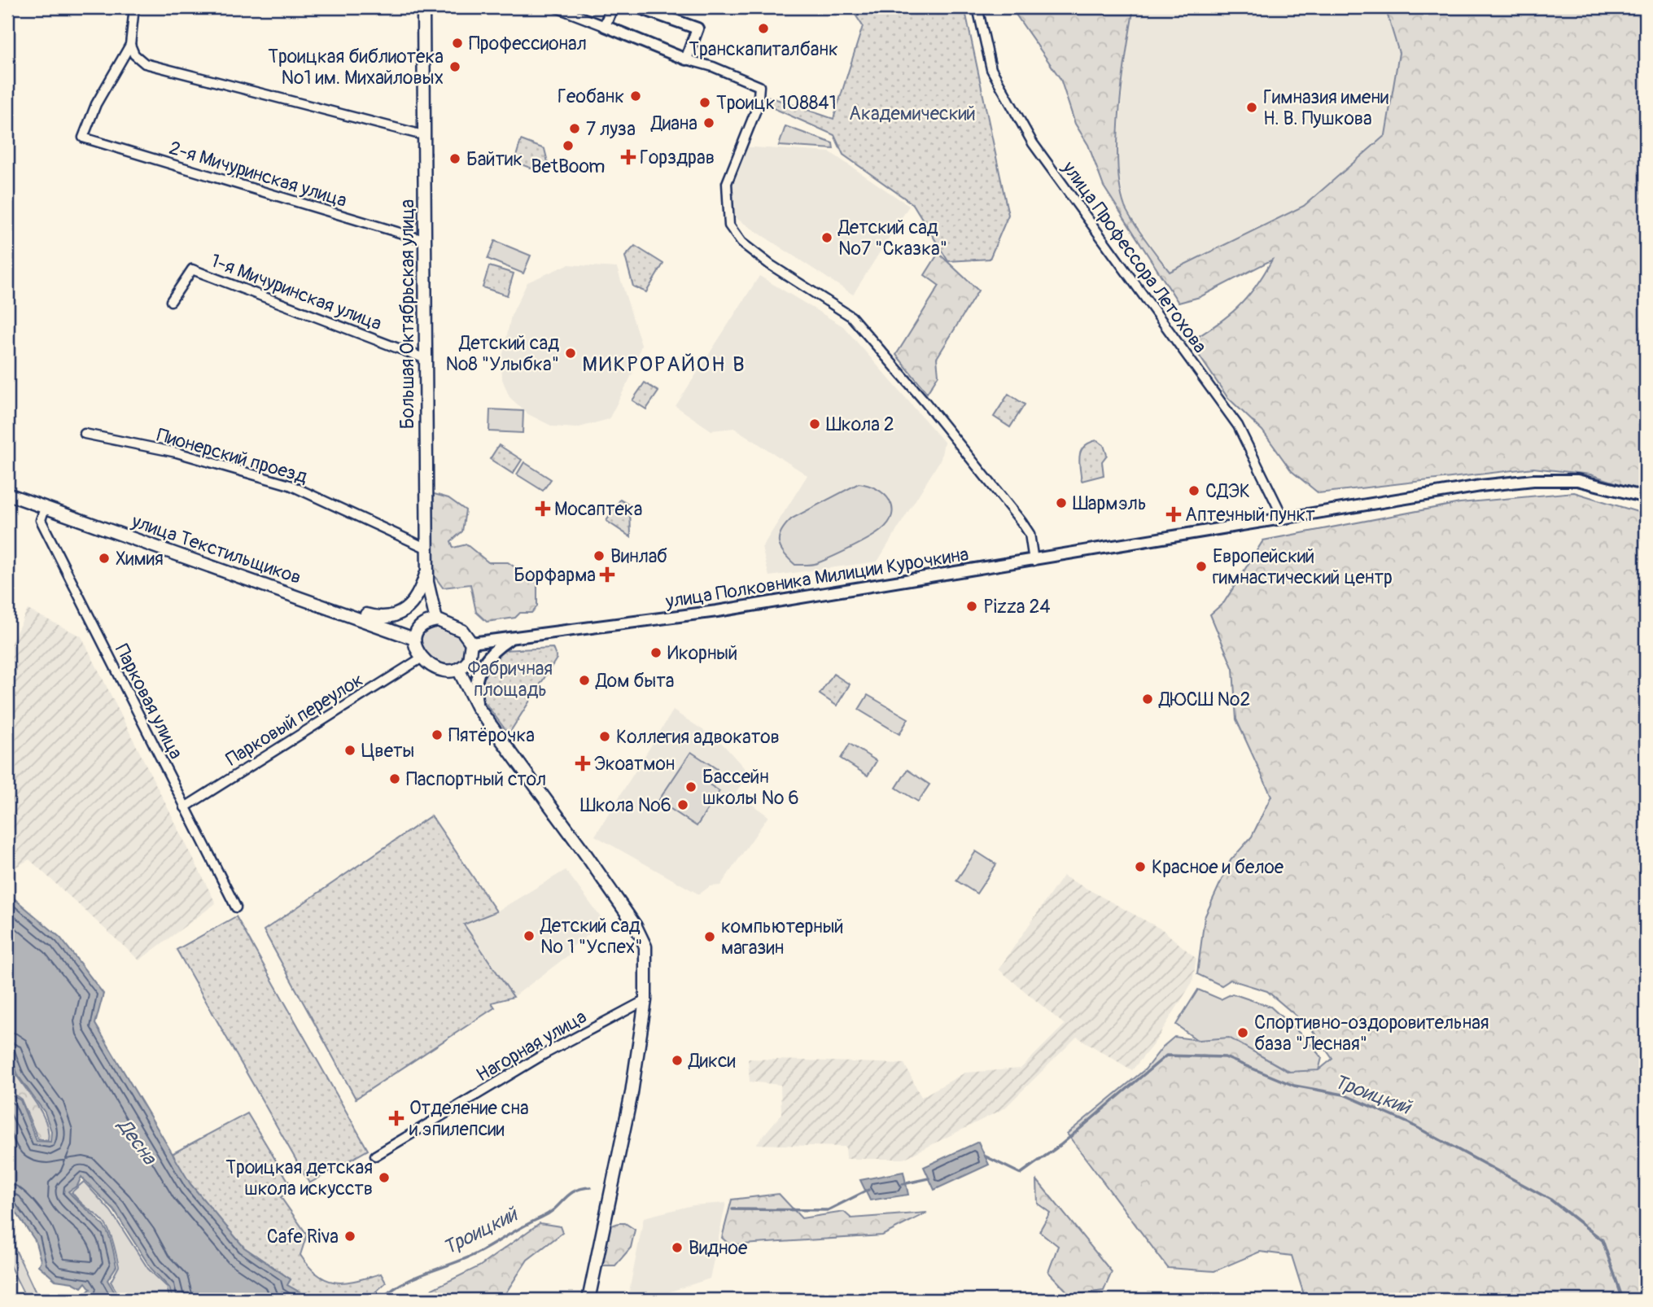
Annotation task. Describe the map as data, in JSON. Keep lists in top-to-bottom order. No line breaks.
{"streets":{"main road":["Большая Октябрьская улица","улица Текстильщиков"],"street":["2-я Мичуринская улица","улица Профессора Летохова","1-я Мичуринская улица","Пионерский проезд","улица Полковника Милиции Курочкина","Парковая улица","Парковый переулок","Нагорная улица"]},"crossings":[["2-я Мичуринская улица","Большая Октябрьская улица"],["улица Профессора Летохова","улица Полковника Милиции Курочкина"],["1-я Мичуринская улица","Большая Октябрьская улица"],["Большая Октябрьская улица","Пионерский проезд"],["Большая Октябрьская улица","улица Текстильщиков"],["Большая Октябрьская улица","улица Полковника Милиции Курочкина"],["Большая Октябрьская улица","Парковый переулок"],["улица Текстильщиков","улица Полковника Милиции Курочкина"],["улица Текстильщиков","Парковая улица"],["улица Текстильщиков","Парковый переулок"],["улица Полковника Милиции Курочкина","Парковый переулок"],["Парковая улица","Парковый переулок"]],"districts":["МИКРОРАЙОН В"],"water":["Троицкий","Десна"],"parks":["Академический","Фабричная площадь"],"places":{"other":["Транскапиталбанк","Профессионал","Троицкая библиотека №1 им. Михайловых","Геобанк","Троицк 108841","Гимназия имени Н. В. Пушкова","Диана","7 луза","BetBoom","Байтик","Детский сад №7 \"Сказка\"","Детский сад №8 \"Улыбка\"","Школа 2","СДЭК","Шармэль","Винлаб","Химия","Европейский гимнастический центр","Pizza 24","Икорный","Дом быта","ДЮСШ №2","Пятёрочка","Коллегия адвокатов","Цветы","Паспортный стол","Бассейн школы № 6","Школа №6","Красное и белое","Детский сад № 1 \"Успех\"","компьютерный магазин","Спортивно-оздоровительная база \"Лесная\"","Дикси","Троицкая детская школа искусств","Cafe Riva","Видное"],"health":["Горздрав","Мосаптека","Аптечный пункт","Борфарма","Экоатмон","Отделение сна и эпилепсии"]}}
